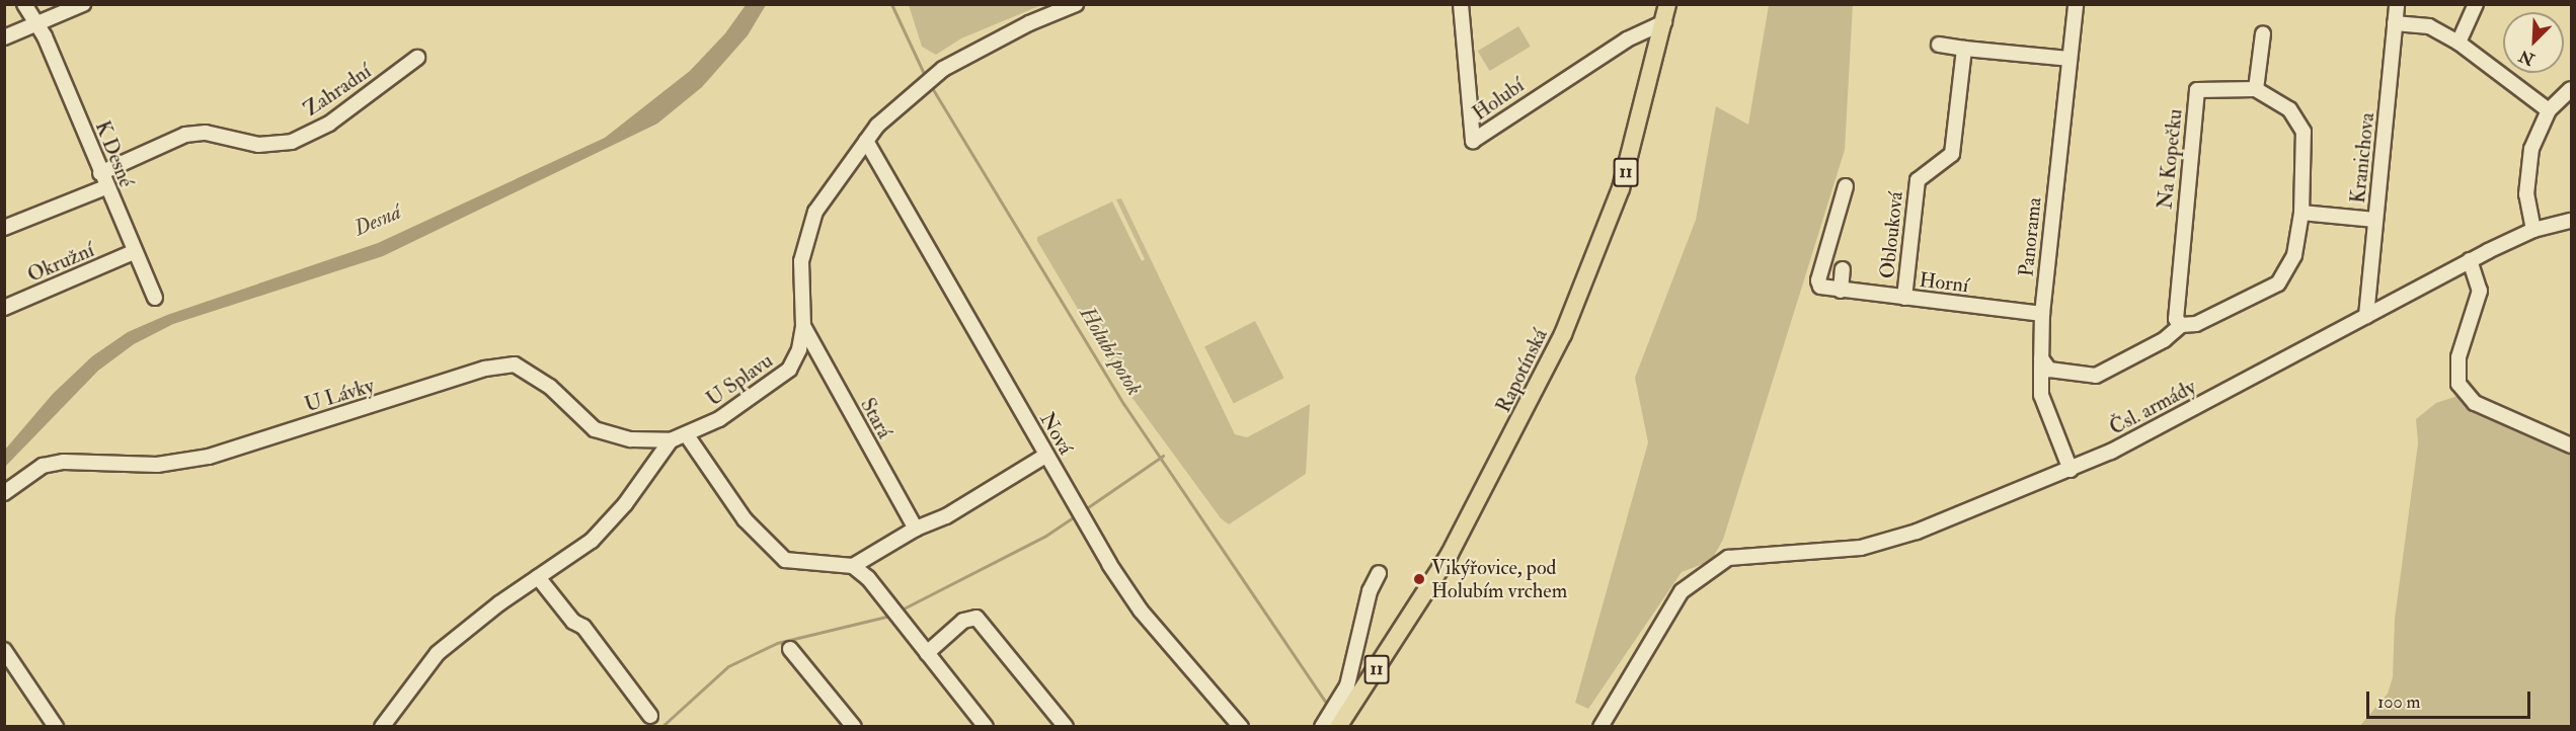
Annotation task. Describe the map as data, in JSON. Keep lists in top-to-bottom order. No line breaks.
{"streets":{"main road":["11","Rapotínská"],"street":["Zahradní","Holubí","K Desné","Kranichova","Na Kopečku","Oblouková","Panorama","Okružní","Horní","U Splavu","U Lávky","Čsl. armády","Stará","Nová"]},"crossings":[["Zahradní","K Desné"],["Holubí","Rapotínská"],["K Desné","Okružní"],["Kranichova","Čsl. armády"],["Oblouková","Horní"],["Panorama","Horní"],["Panorama","Čsl. armády"],["U Splavu","U Lávky"],["U Splavu","Stará"],["U Splavu","Nová"]],"water":["Desná","Holubí potok"],"places":["Vikýřovice, pod Holubím vrchem"],"scale_bar":"100 m","north":"bottom left"}
